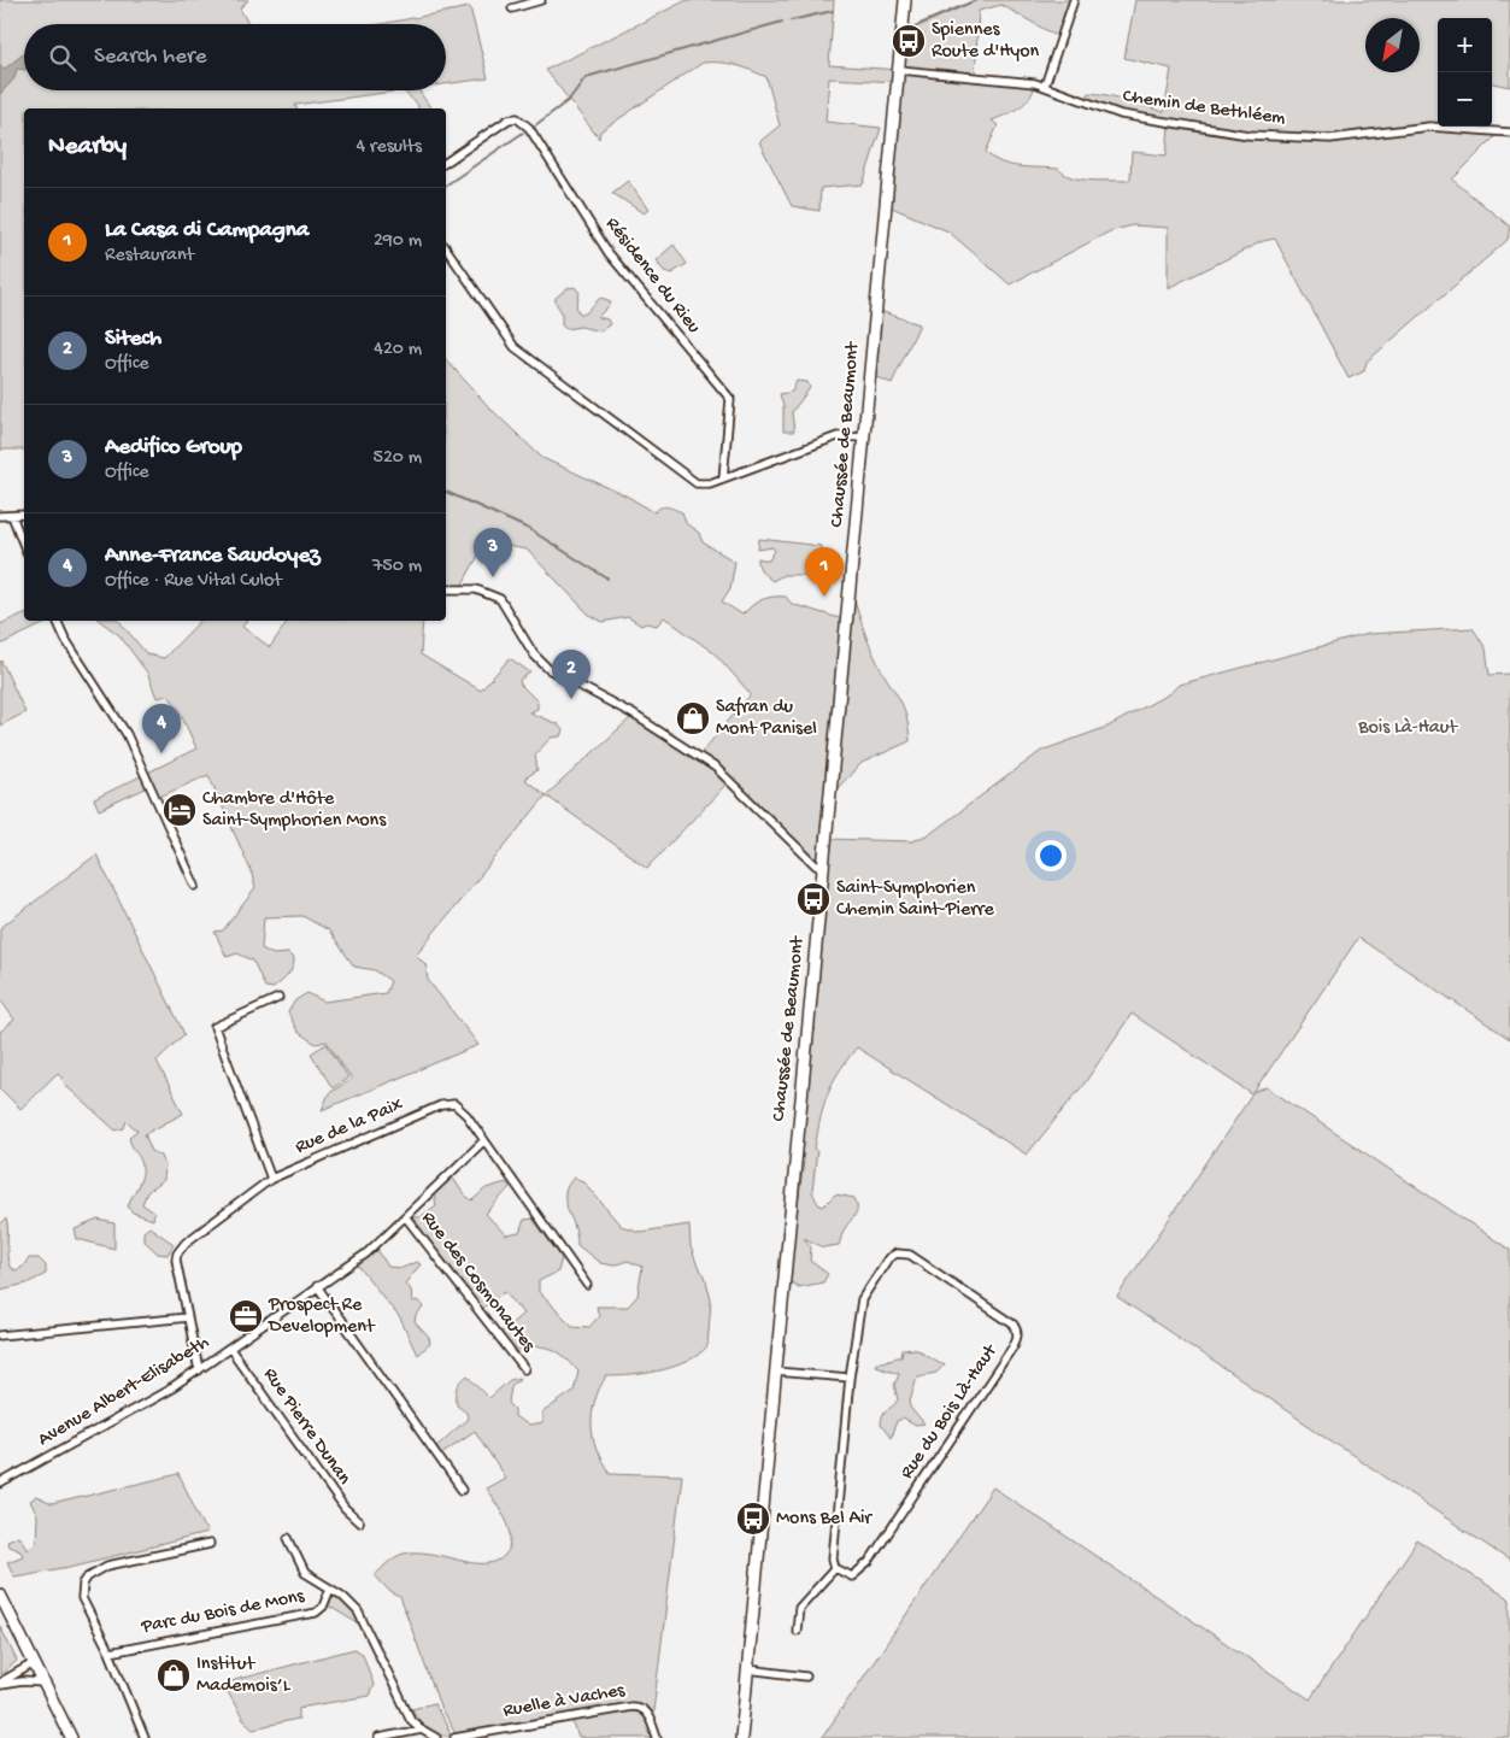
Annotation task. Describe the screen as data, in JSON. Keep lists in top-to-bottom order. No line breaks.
{"streets":{"main road":["Chaussée de Beaumont"],"street":["Chemin de Bethléem","Résidence du Rieu","Rue de la Paix","Rue des Cosmonautes","Avenue Albert-Elisabeth","Rue du Bois Là-Haut","Rue Pierre Dunan","Parc du Bois de Mons","Ruelle à Vaches"]},"crossings":[["Chemin de Bethléem","Chaussée de Beaumont"],["Rue de la Paix","Avenue Albert-Elisabeth"],["Rue des Cosmonautes","Avenue Albert-Elisabeth"],["Avenue Albert-Elisabeth","Rue Pierre Dunan"]],"parks":["Bois Là-Haut"],"places":{"bus stop":["Spiennes Route d'Hyon","Saint-Symphorien Chemin Saint-Pierre","Mons Bel Air"],"shop":["Safran du Mont Panisel","Institut Mademois’L"],"hotel":["Chambre d'Hôte Saint-Symphorien Mons"],"office":["Prospect Re Development"]},"north":"bottom left","page":{"map_buttons":["+","−"],"search":"Search here","heading":["Nearby","4 results"],"list":[{"mark":"1","name":"La Casa di Campagna","note":"Restaurant","value":"290 m"},{"mark":"2","name":"Sitech","note":"Office","value":"420 m"},{"mark":"3","name":"Aedifico Group","note":"Office","value":"520 m"},{"mark":"4","name":"Anne-France Saudoyez","note":"Office · Rue Vital Culot","value":"750 m"}],"pins":["3","1","2","4"]}}
